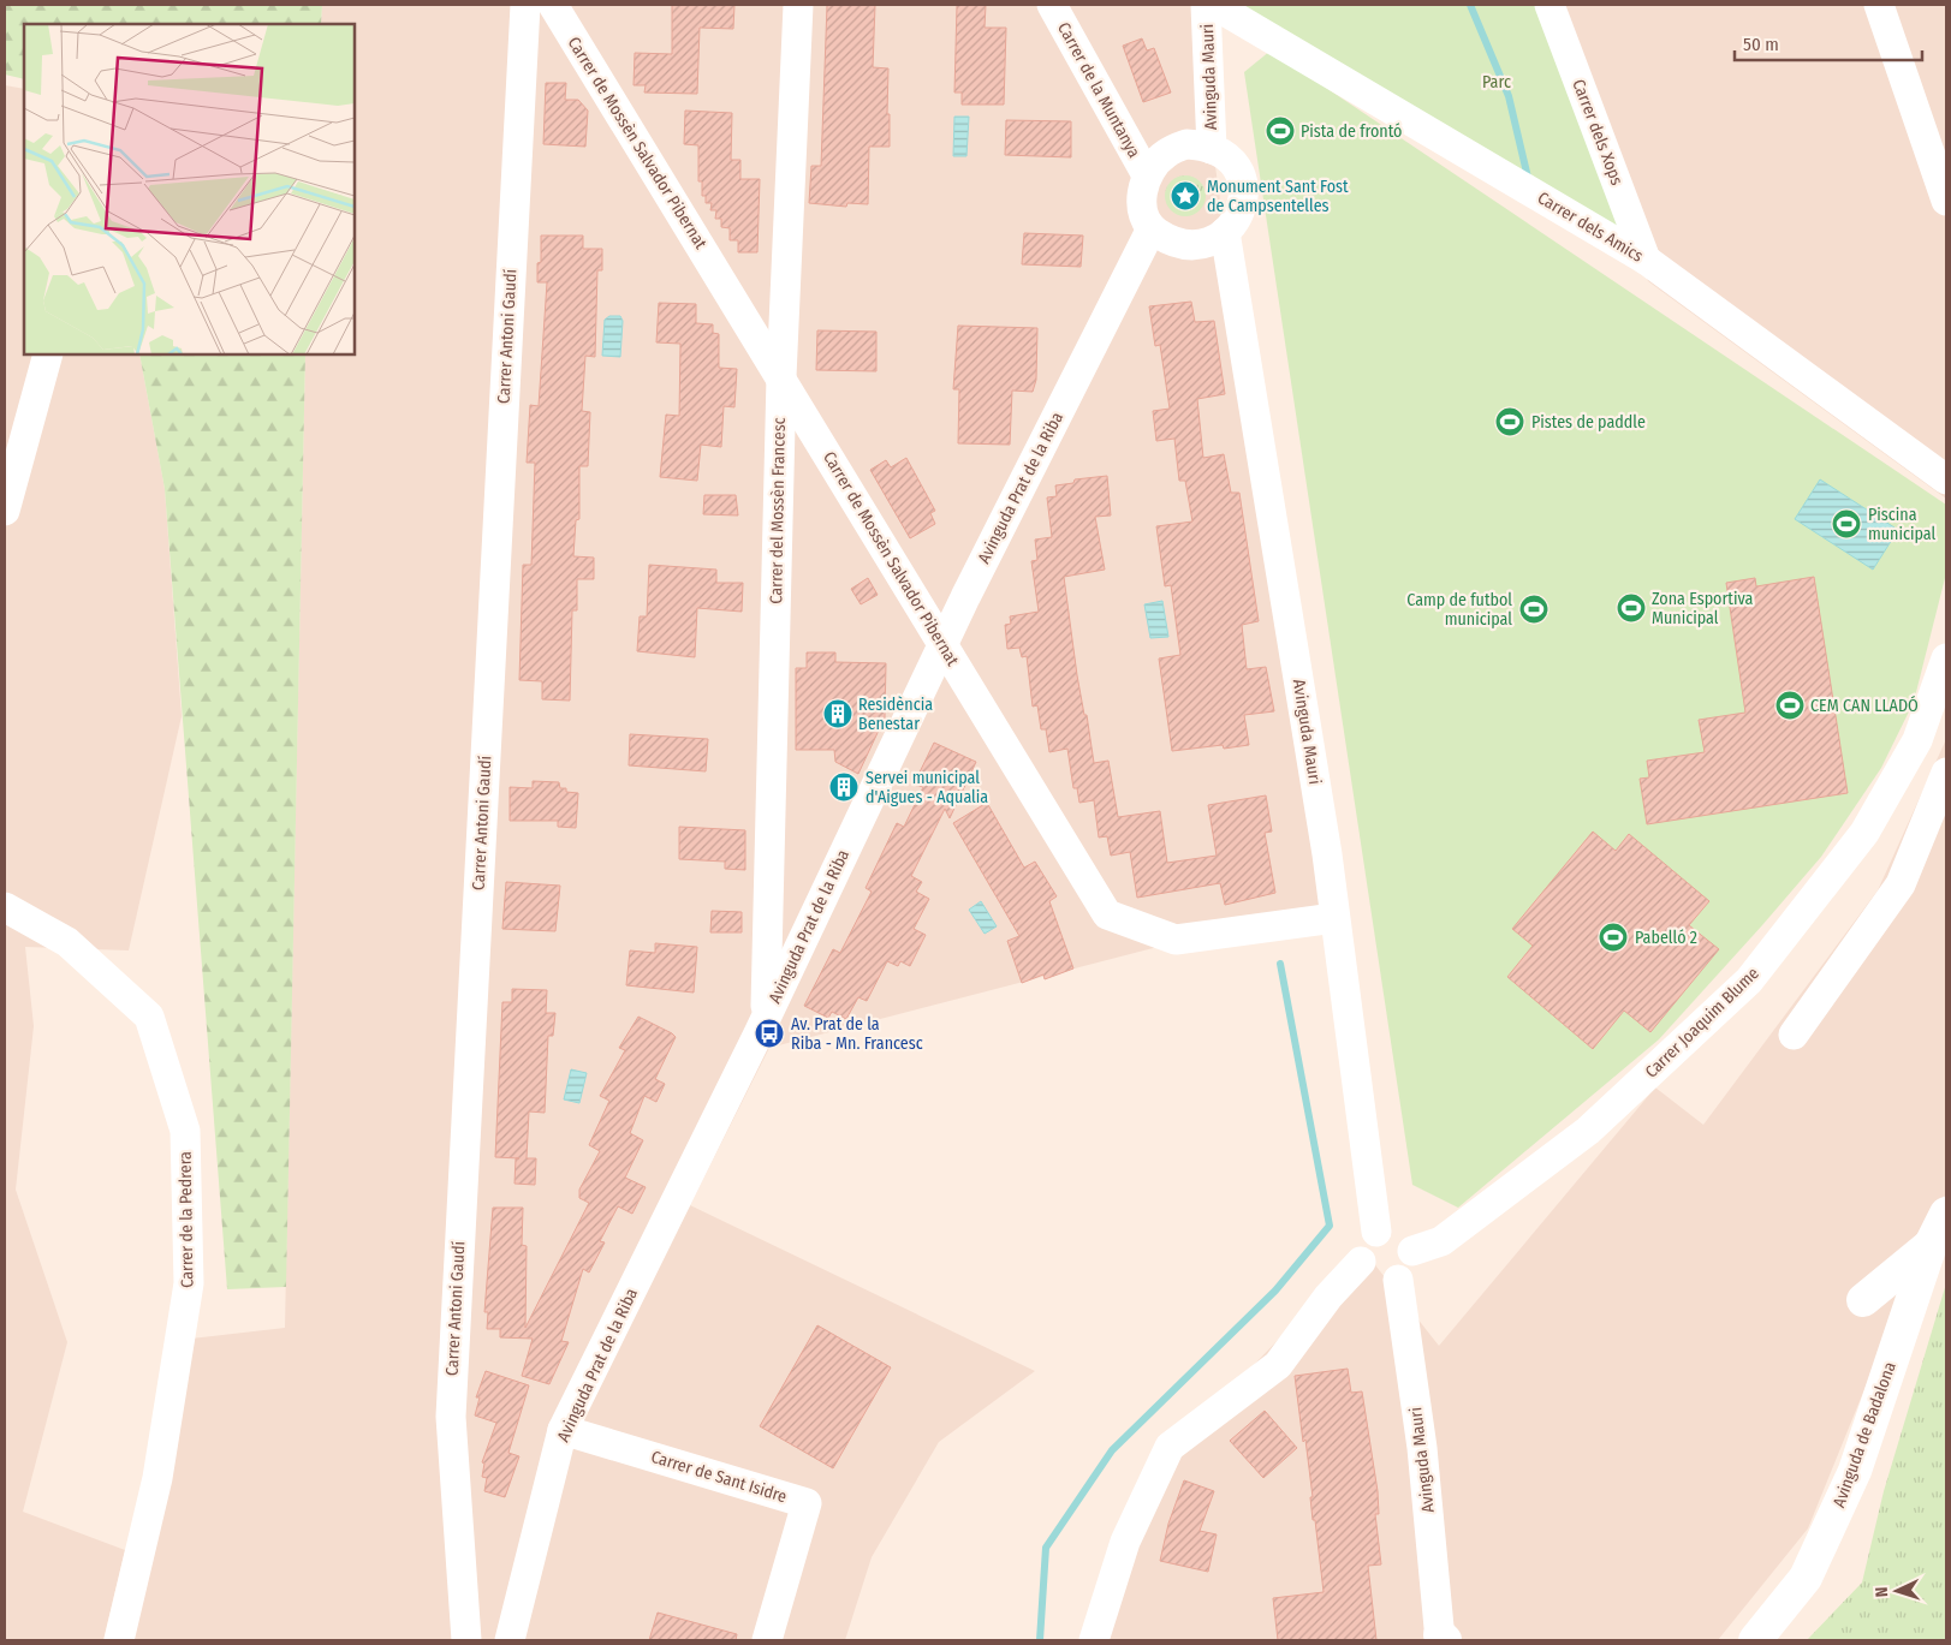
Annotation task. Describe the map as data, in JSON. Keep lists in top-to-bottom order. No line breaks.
{"streets":{"street":["Avinguda Mauri","Carrer de la Muntanya","Carrer dels Xops","Carrer de Mossèn Salvador Pibernat","Carrer dels Amics","Carrer Antoni Gaudí","Avinguda Prat de la Riba","Carrer del Mossèn Francesc","Carrer Joaquim Blume","Carrer de la Pedrera","Avinguda de Badalona","Carrer de Sant Isidre"]},"crossings":[["Avinguda Mauri","Carrer de la Muntanya"],["Avinguda Mauri","Carrer de Mossèn Salvador Pibernat"],["Avinguda Mauri","Avinguda Prat de la Riba"],["Avinguda Mauri","Carrer Joaquim Blume"],["Carrer de la Muntanya","Avinguda Prat de la Riba"],["Carrer dels Xops","Carrer dels Amics"],["Carrer de Mossèn Salvador Pibernat","Avinguda Prat de la Riba"],["Carrer de Mossèn Salvador Pibernat","Carrer del Mossèn Francesc"],["Avinguda Prat de la Riba","Carrer del Mossèn Francesc"],["Avinguda Prat de la Riba","Carrer de Sant Isidre"]],"parks":["Parc"],"places":{"sports":["Pista de frontó","Pistes de paddle","Piscina municipal","Zona Esportiva Municipal","Camp de futbol municipal","CEM CAN LLADÓ","Pabelló 2"],"place":["Monument Sant Fost de Campsentelles"],"building":["Residència Benestar","Servei municipal d'Aigues - Aqualia"],"bus stop":["Av. Prat de la Riba - Mn. Francesc"]},"scale_bar":"50 m","north":"left"}
